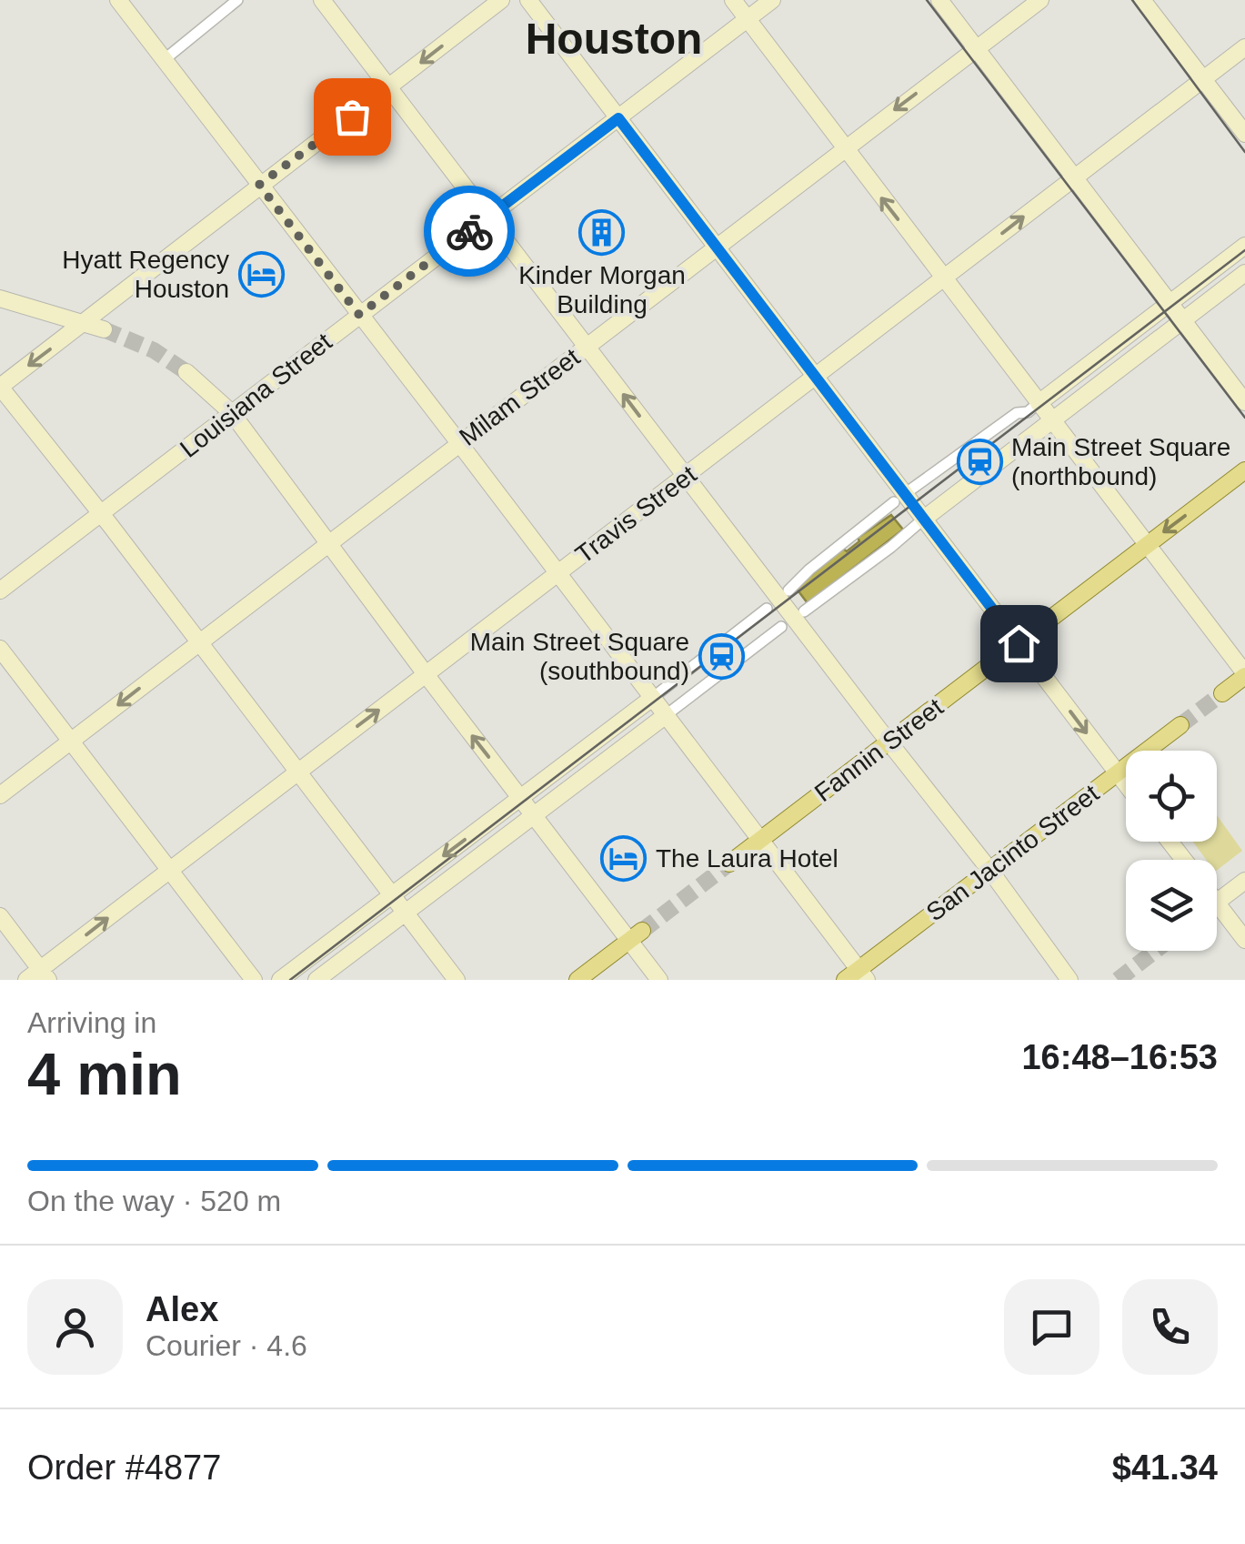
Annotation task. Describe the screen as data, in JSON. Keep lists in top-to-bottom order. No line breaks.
{"streets":{"main road":["Louisiana Street","Milam Street","Travis Street","Fannin Street","San Jacinto Street"]},"districts":["Houston"],"places":{"building":["Kinder Morgan Building"],"hotel":["Hyatt Regency Houston","The Laura Hotel"],"station":["Main Street Square (northbound)","Main Street Square (southbound)"]},"page":{"heading":["4 min","Arriving in","16:48–16:53"],"panel":["Alex","Courier · 4.6","Order #4877","$41.34"],"bar":"On the way · 520 m"}}
